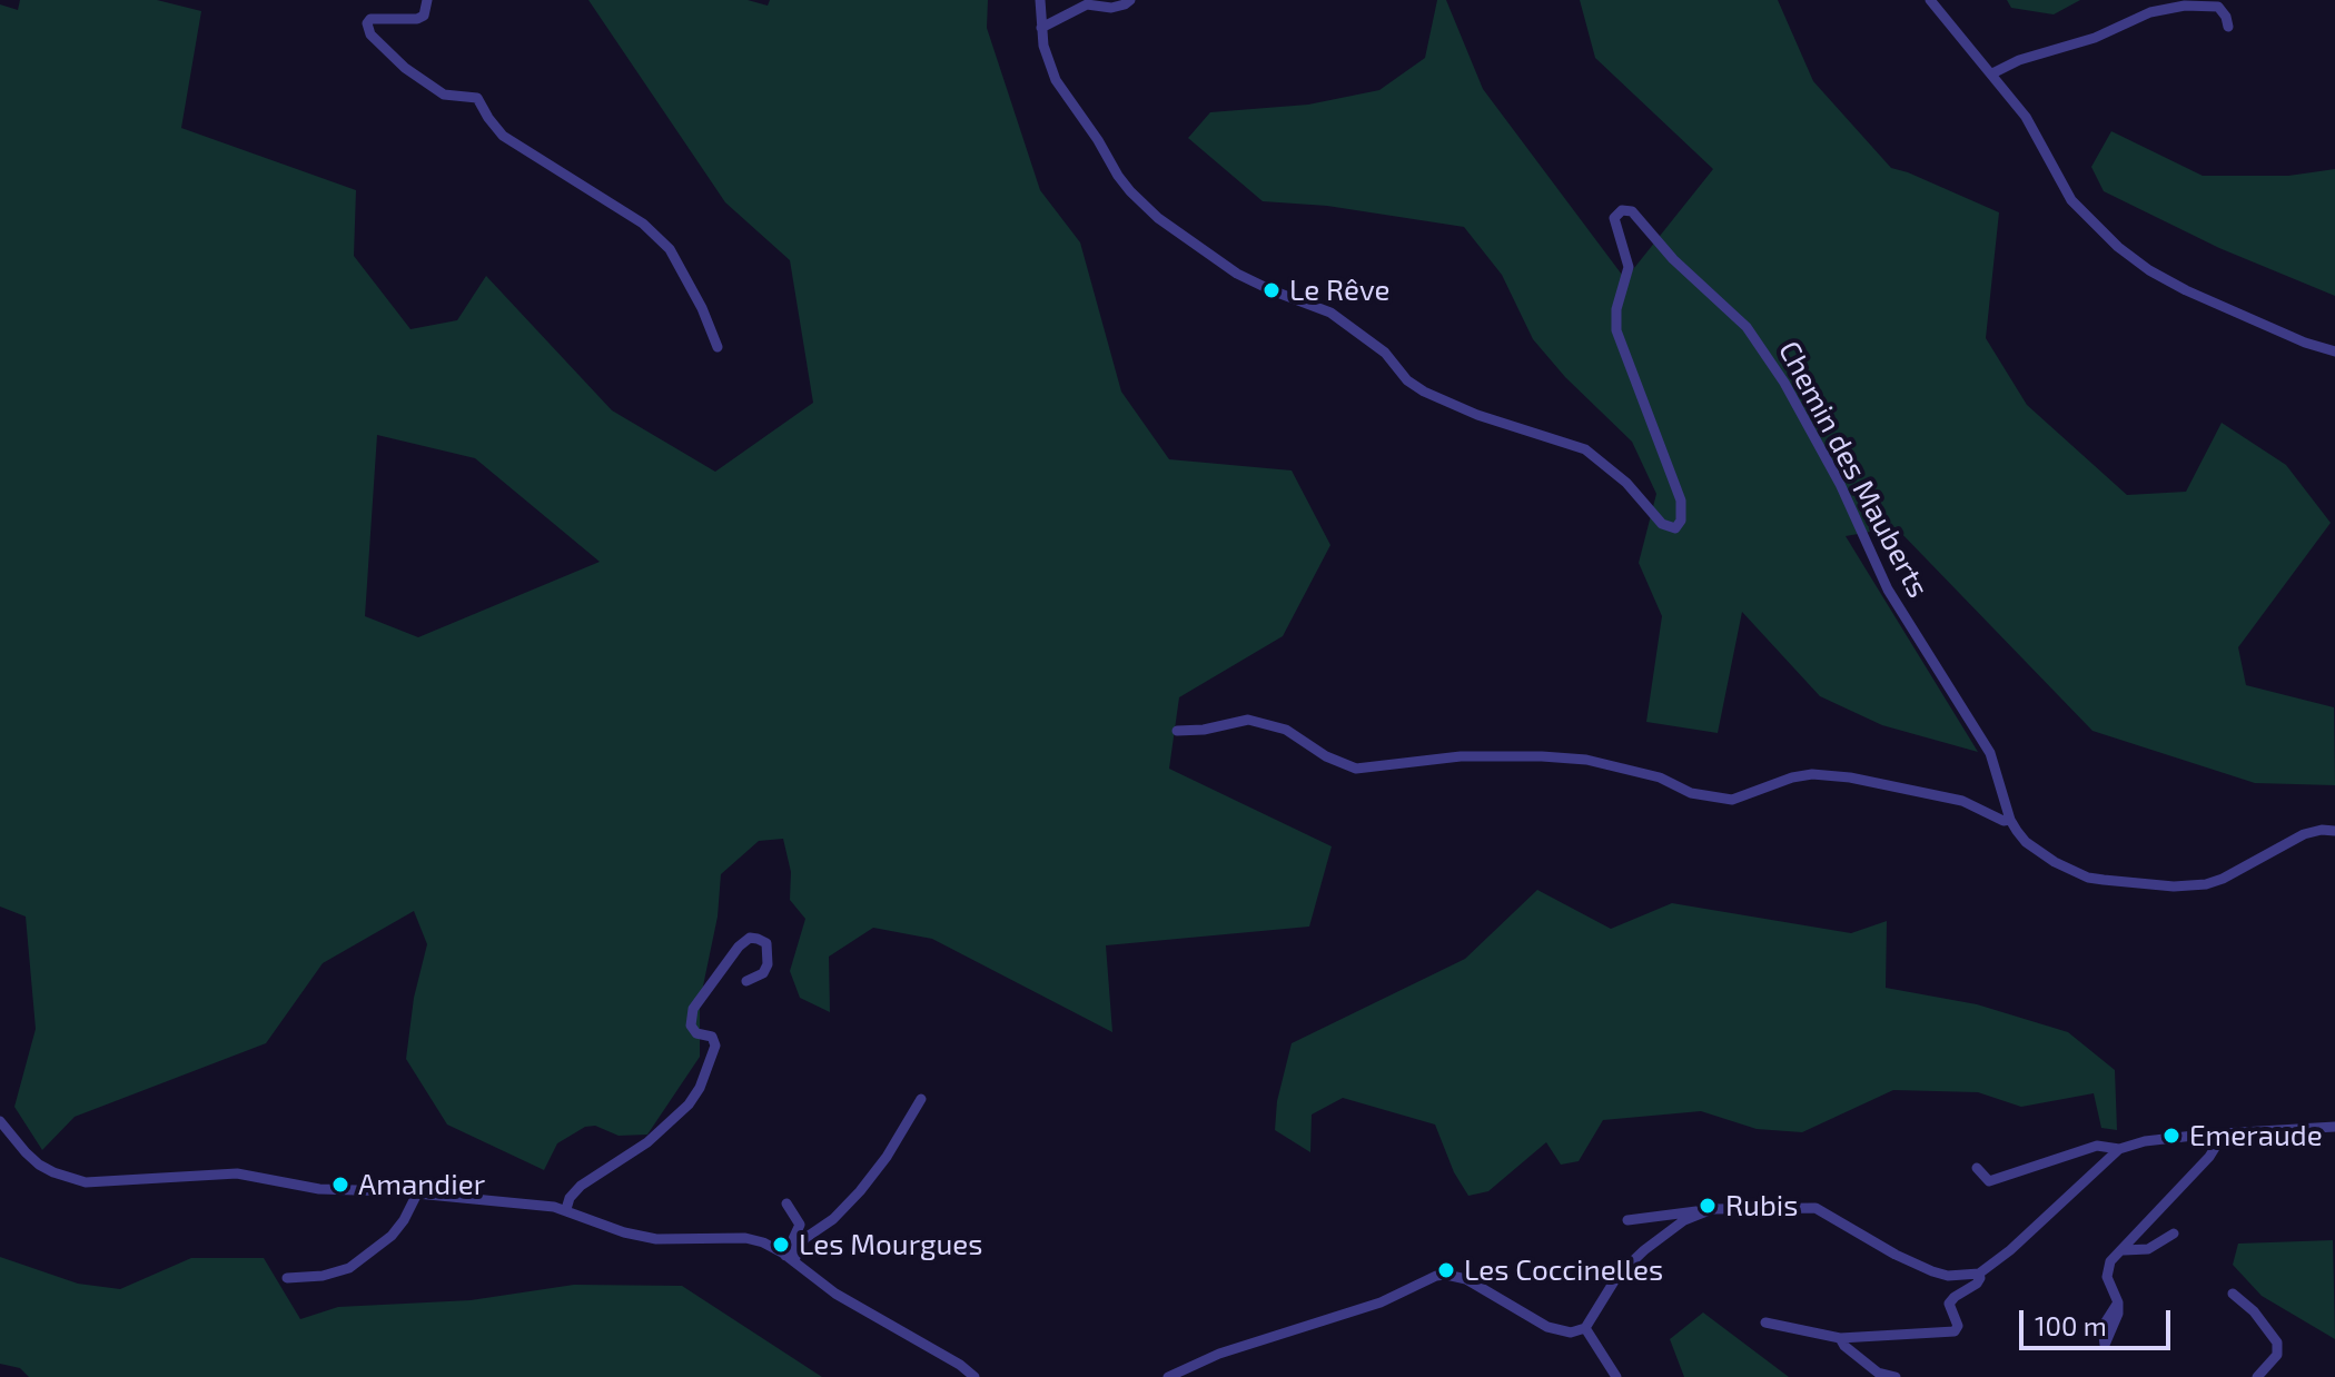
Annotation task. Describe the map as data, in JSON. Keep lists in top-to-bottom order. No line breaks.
{"streets":{"street":["Chemin des Mauberts"]},"places":["Le Rêve","Emeraude","Amandier","Rubis","Les Mourgues","Les Coccinelles"],"scale_bar":"100 m"}
